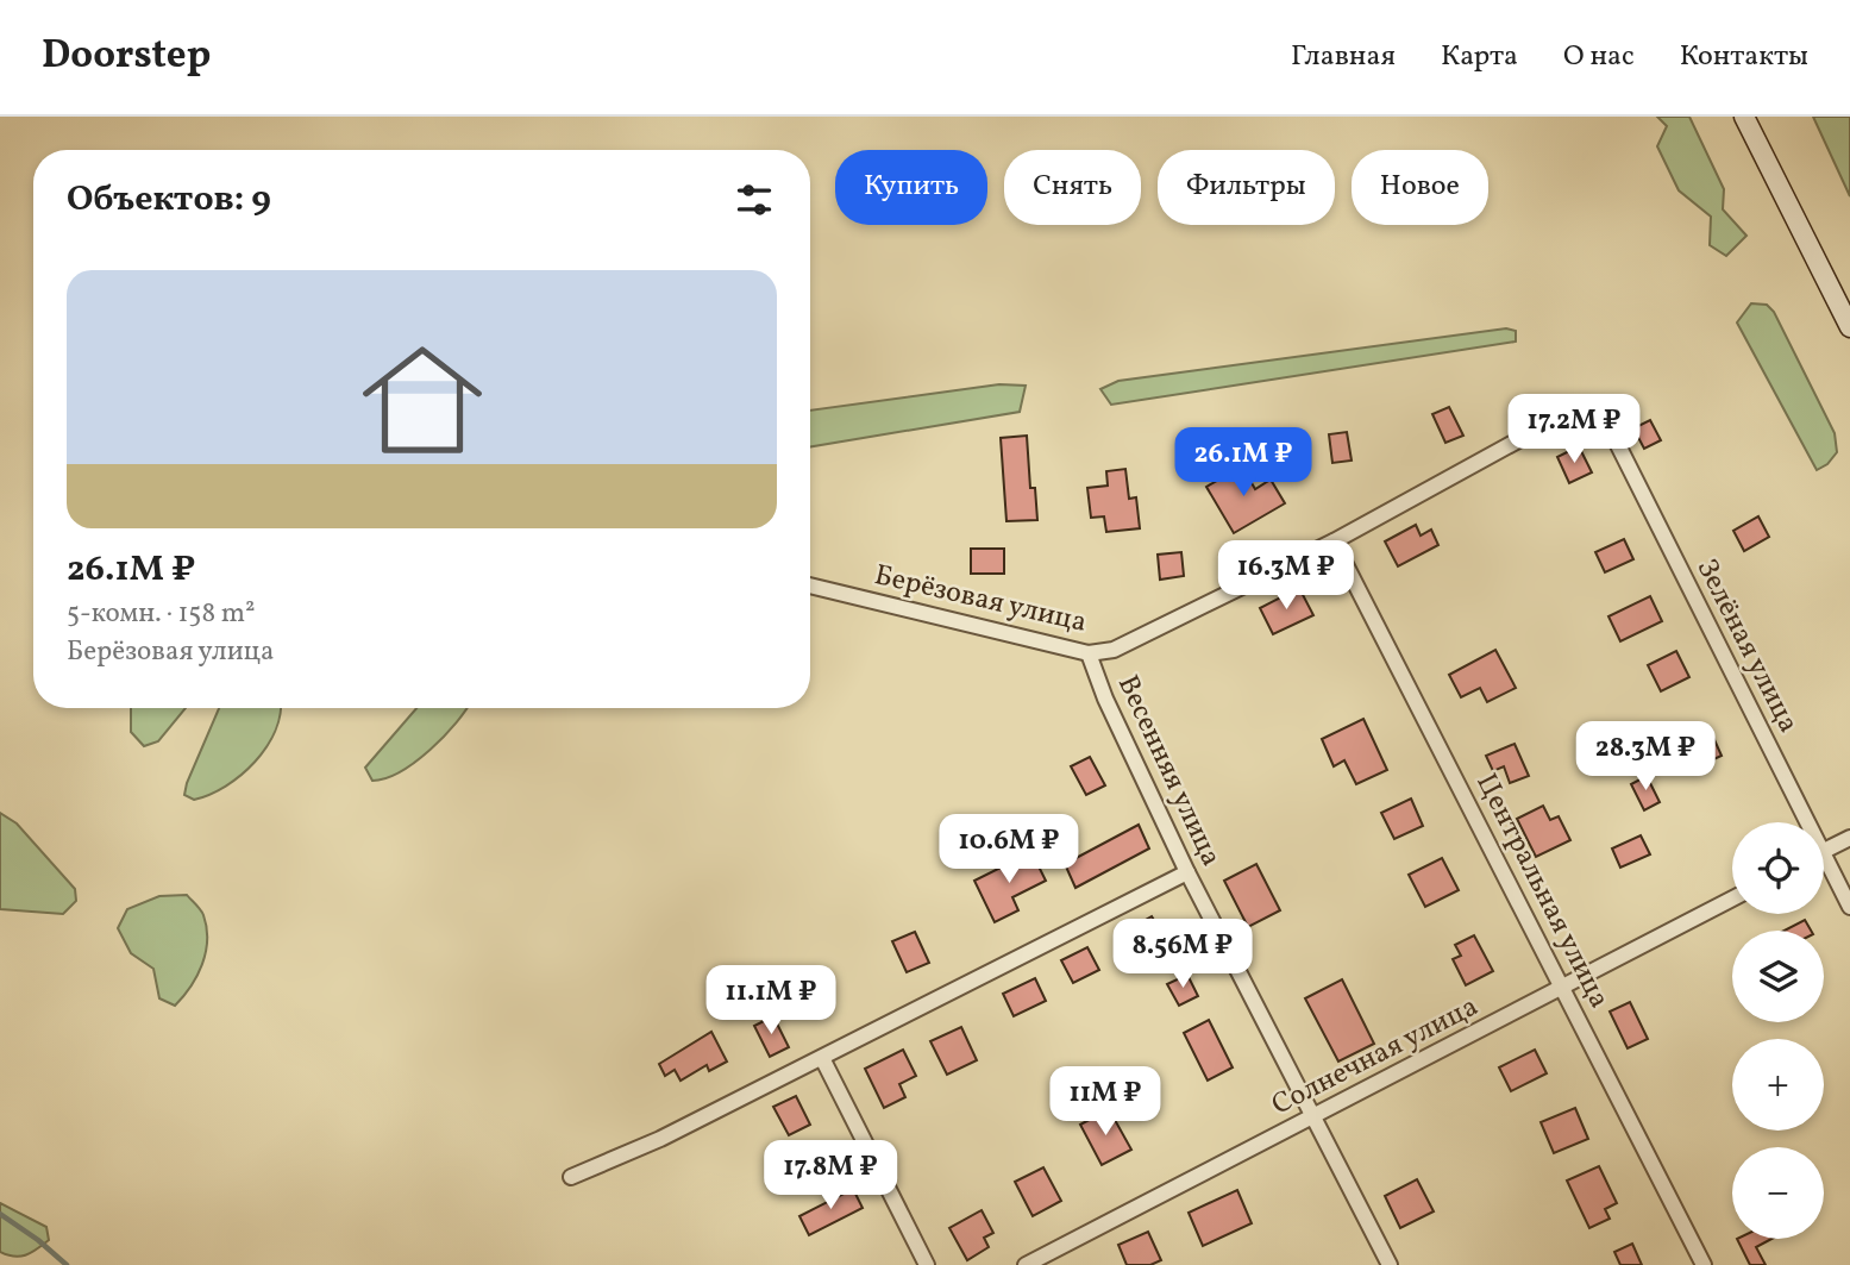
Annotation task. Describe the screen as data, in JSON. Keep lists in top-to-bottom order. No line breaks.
{"streets":{"street":["Берёзовая улица","Зелёная улица","Весенняя улица","Центральная улица","Солнечная улица"]},"crossings":[["Берёзовая улица","Зелёная улица"],["Берёзовая улица","Весенняя улица"],["Берёзовая улица","Центральная улица"],["Весенняя улица","Солнечная улица"],["Центральная улица","Солнечная улица"]],"page":{"header":"Doorstep","nav":["Главная","Карта","О нас","Контакты"],"chip":["Купить","Снять","Фильтры","Новое"],"heading":"Объектов: 9","list":[{"name":"26.1M ₽","note":"5-комн. · 158 m² · Берёзовая улица"}],"price":["17.2M ₽","26.1M ₽","16.3M ₽","28.3M ₽","10.6M ₽","8.56M ₽","11.1M ₽","11M ₽","17.8M ₽"],"map_buttons":["+","−"]}}
